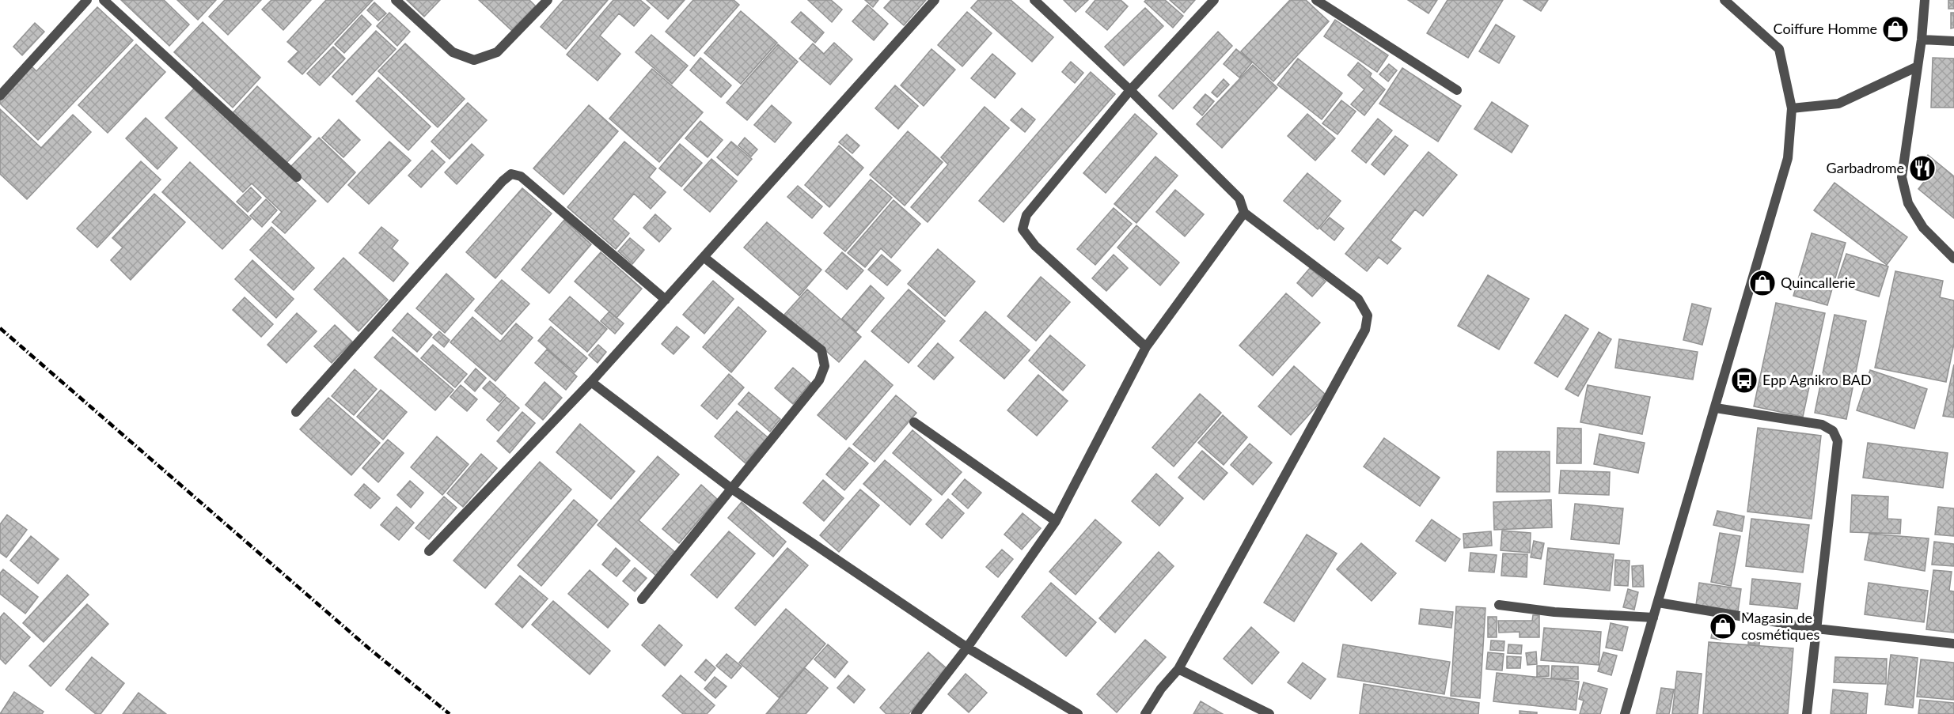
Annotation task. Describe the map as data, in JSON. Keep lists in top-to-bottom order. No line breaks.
{"places":{"shop":["Coiffure Homme","Quincallerie","Magasin de cosmétiques"],"restaurant":["Garbadrome"],"bus stop":["Epp Agnikro BAD"]}}
